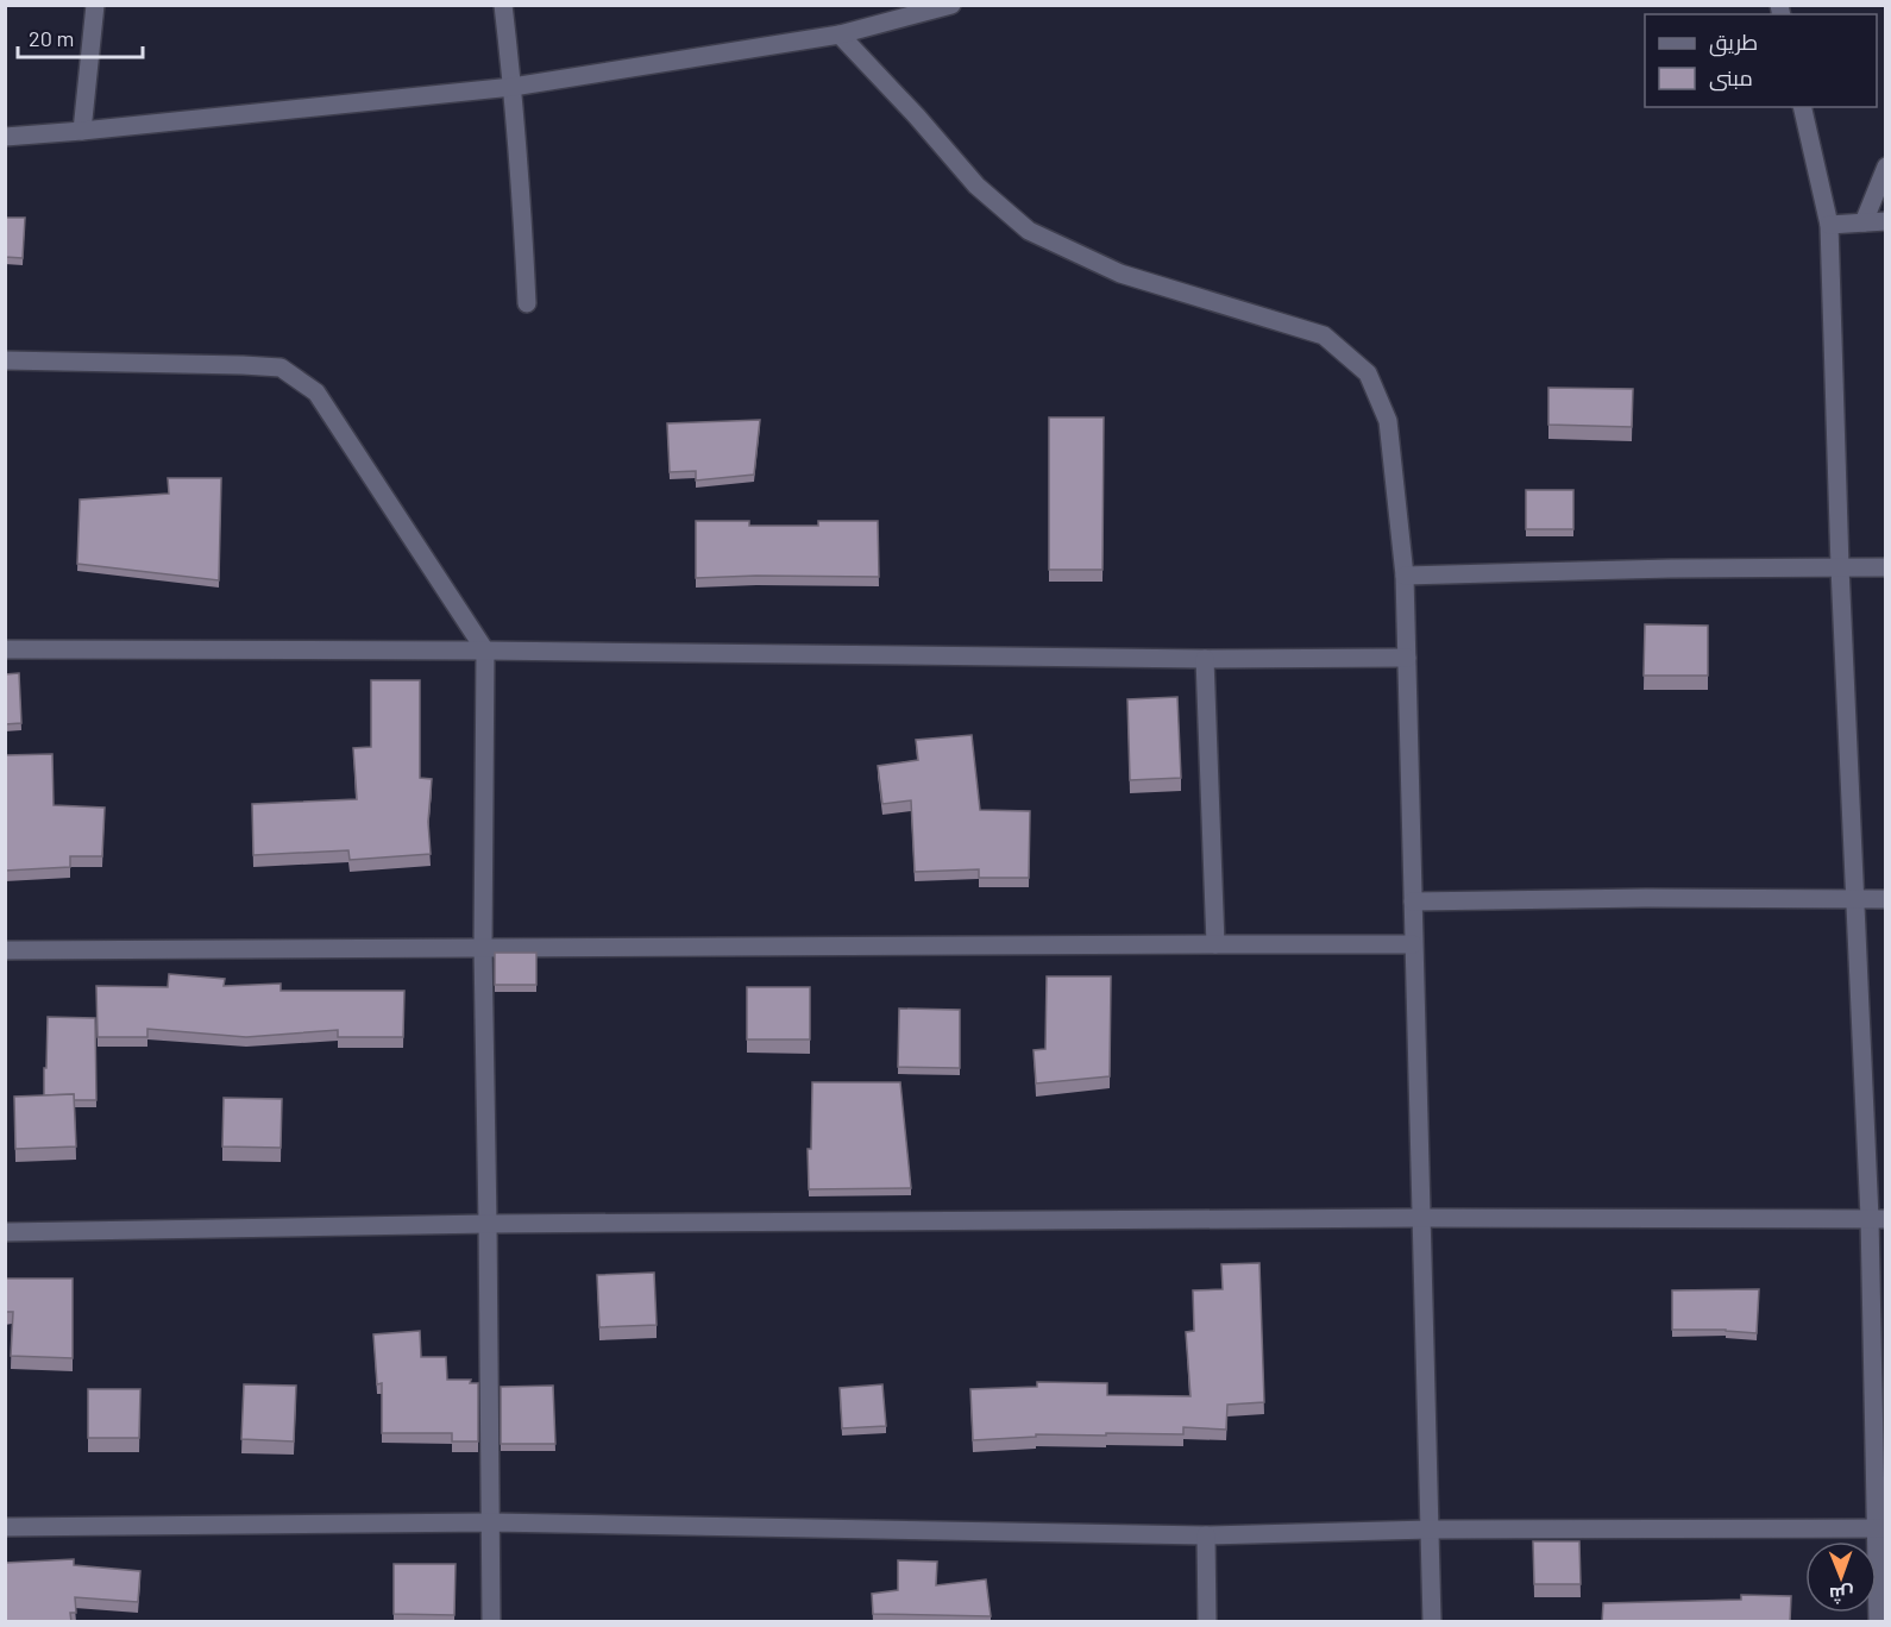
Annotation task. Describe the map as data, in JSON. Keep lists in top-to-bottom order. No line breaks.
{"legend":["طريق","مبنى"],"scale_bar":"20 m","north":"bottom"}
